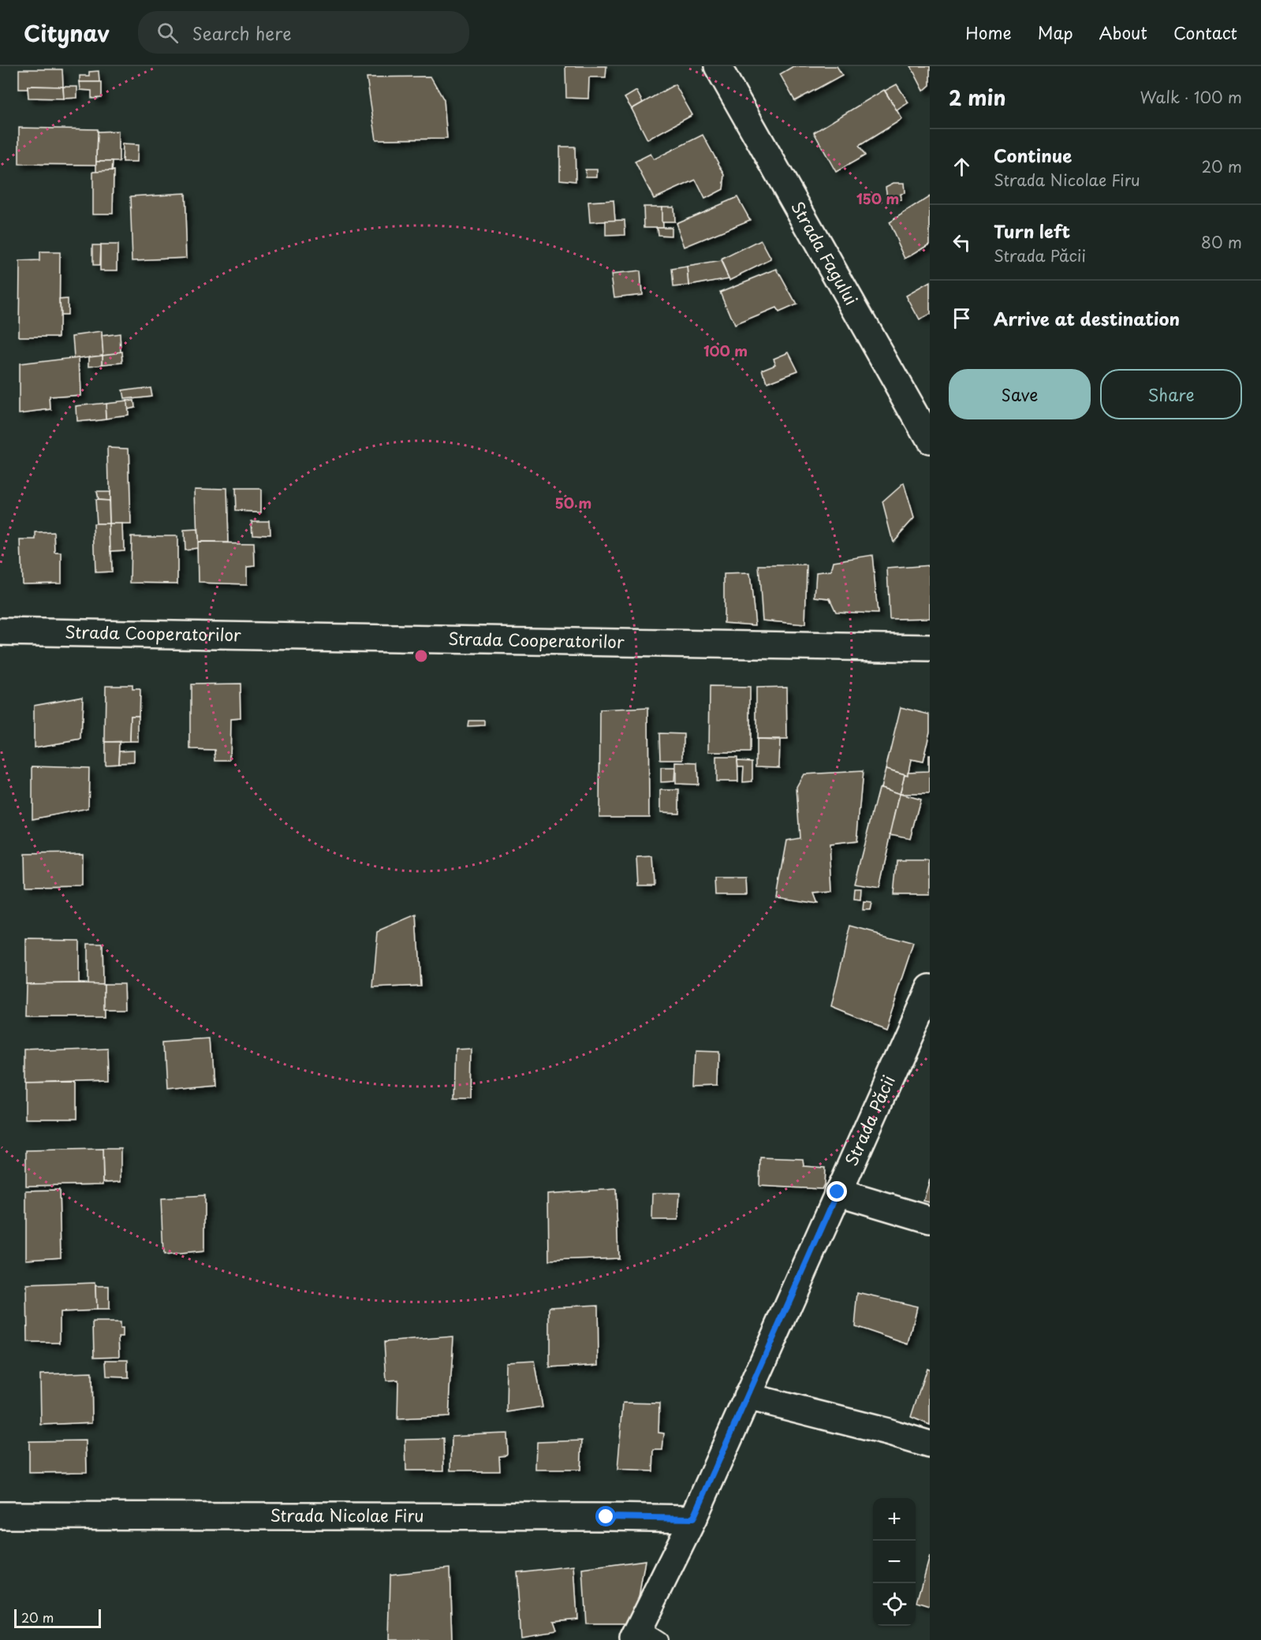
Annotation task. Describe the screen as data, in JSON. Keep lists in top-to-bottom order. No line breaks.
{"streets":{"street":["Strada Fagului","Strada Cooperatorilor","Strada Păcii","Strada Nicolae Firu"]},"crossings":[["Strada Păcii","Strada Nicolae Firu"]],"scale_bar":"20 m","page":{"header":"Citynav","search":"Search here","nav":["Home","Map","About","Contact"],"heading":["2 min","Walk · 100 m"],"list":[["Continue","Strada Nicolae Firu","20 m"],["Turn left","Strada Păcii","80 m"],"Arrive at destination"],"buttons":["Save","Share"],"map_buttons":["+","−"],"scale":"20 m"},"rings":["150 m","100 m","50 m"]}
